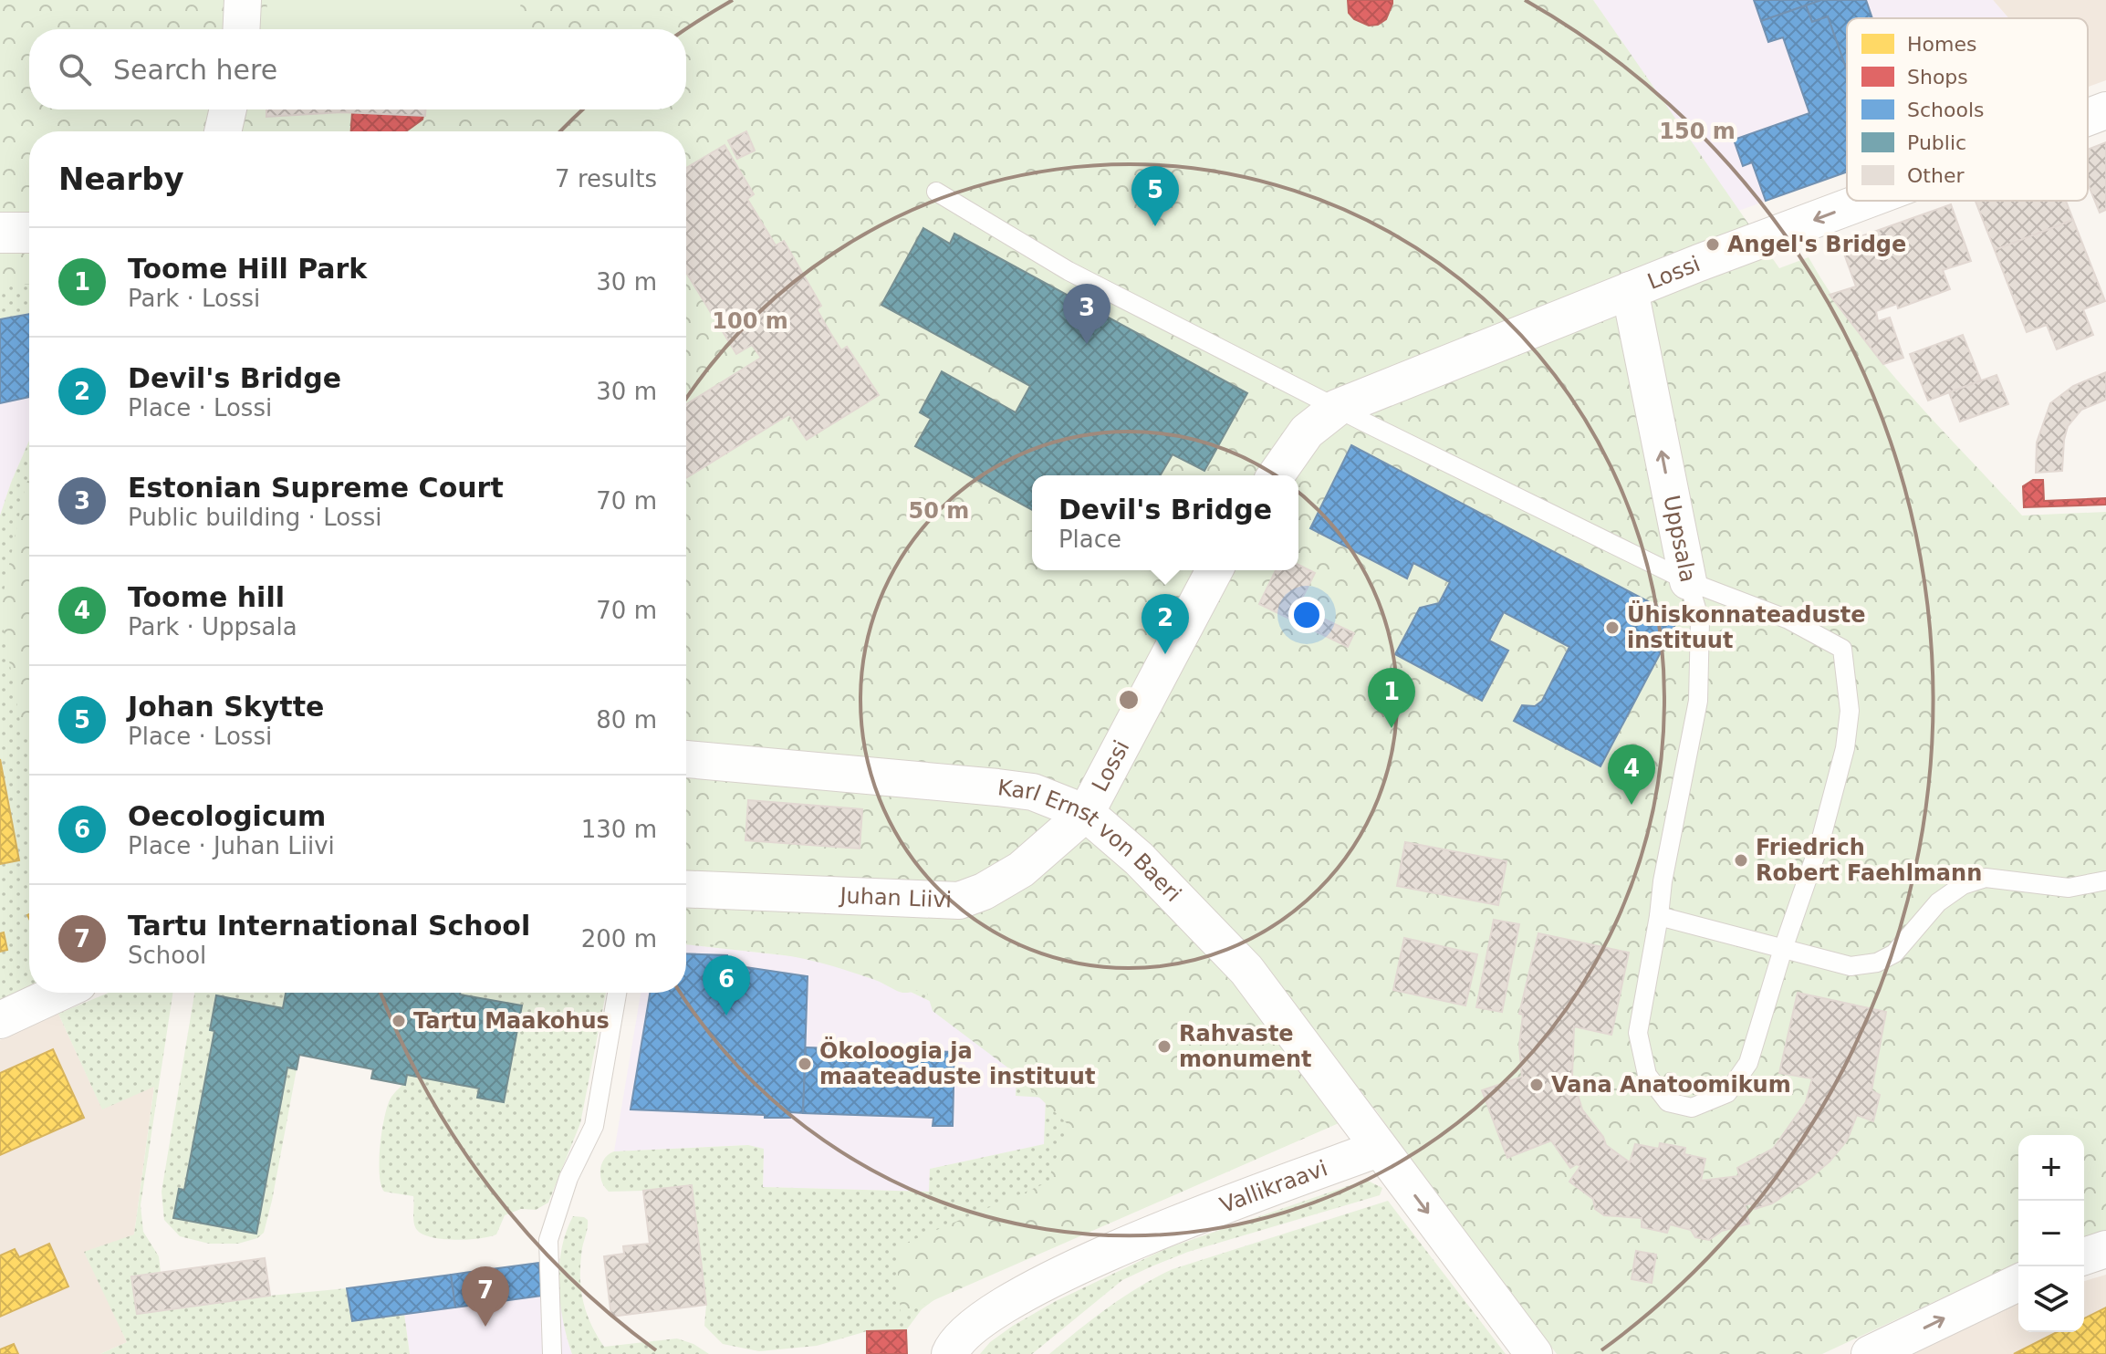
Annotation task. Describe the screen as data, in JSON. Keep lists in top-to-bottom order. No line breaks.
{"streets":{"street":["Lossi","Uppsala","Karl Ernst von Baeri","Juhan Liivi","Vallikraavi"]},"crossings":[["Lossi","Uppsala"],["Lossi","Karl Ernst von Baeri"],["Lossi","Juhan Liivi"],["Karl Ernst von Baeri","Juhan Liivi"],["Karl Ernst von Baeri","Vallikraavi"]],"places":["Angel's Bridge","Ühiskonnateaduste instituut","Friedrich Robert Faehlmann","Tartu Maakohus","Rahvaste monument","Ökoloogia ja maateaduste instituut","Vana Anatoomikum"],"legend":["Homes","Shops","Schools","Public","Other"],"page":{"search":"Search here","heading":["Nearby","7 results"],"pins":["5","3","2","1","4","6","7"],"list":[{"mark":"1","name":"Toome Hill Park","note":"Park · Lossi","value":"30 m"},{"mark":"2","name":"Devil's Bridge","note":"Place · Lossi","value":"30 m"},{"mark":"3","name":"Estonian Supreme Court","note":"Public building · Lossi","value":"70 m"},{"mark":"4","name":"Toome hill","note":"Park · Uppsala","value":"70 m"},{"mark":"5","name":"Johan Skytte","note":"Place · Lossi","value":"80 m"},{"mark":"6","name":"Oecologicum","note":"Place · Juhan Liivi","value":"130 m"},{"mark":"7","name":"Tartu International School","note":"School","value":"200 m"}],"popup":["Devil's Bridge","Place"],"map_buttons":["+","−"]},"rings":["150 m","100 m","50 m"]}
